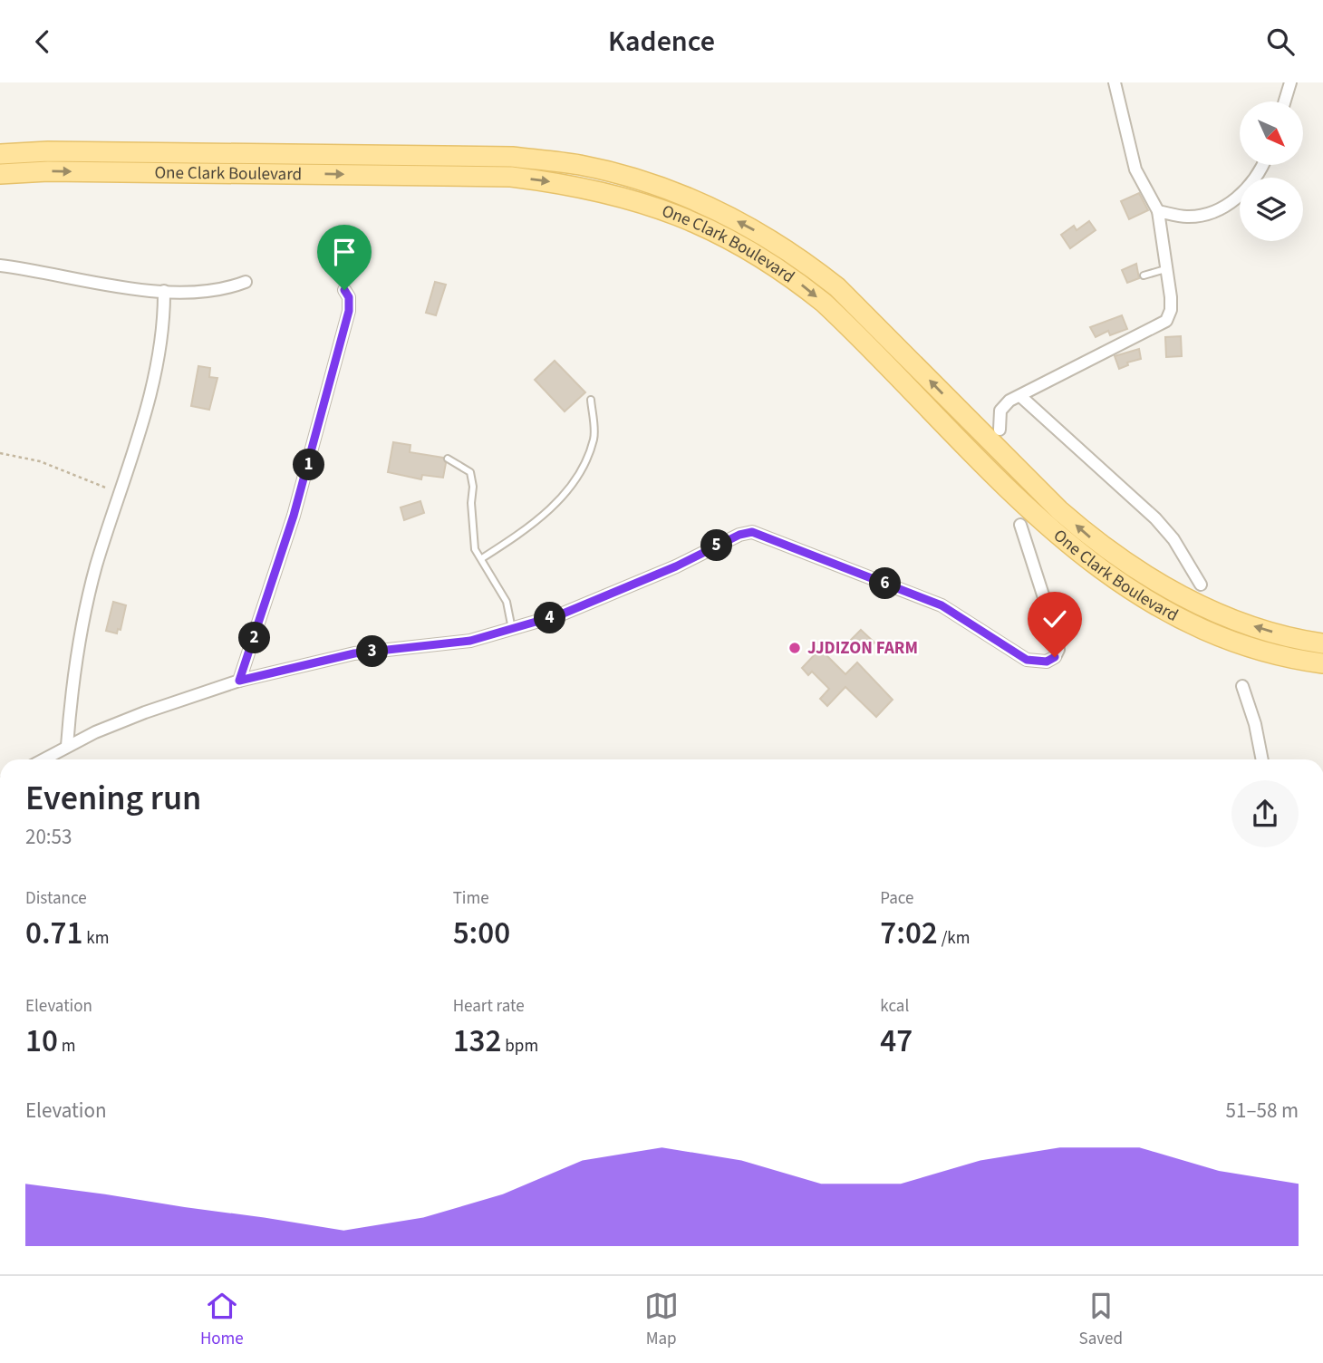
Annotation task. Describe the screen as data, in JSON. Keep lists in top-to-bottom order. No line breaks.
{"streets":{"main road":["One Clark Boulevard"]},"places":["JJDIZON FARM"],"north":"bottom right","page":{"header":"Kadence","pins":["1","5","6","4","2","3"],"heading":["Evening run","20:53"],"stats":[["Distance","0.71 km"],["Time","5:00"],["Pace","7:02 /km"],["Elevation","10 m"],["Heart rate","132 bpm"],["kcal","47"]],"chart":["Elevation","51–58 m"],"tabs":["Home","Map","Saved"]}}
